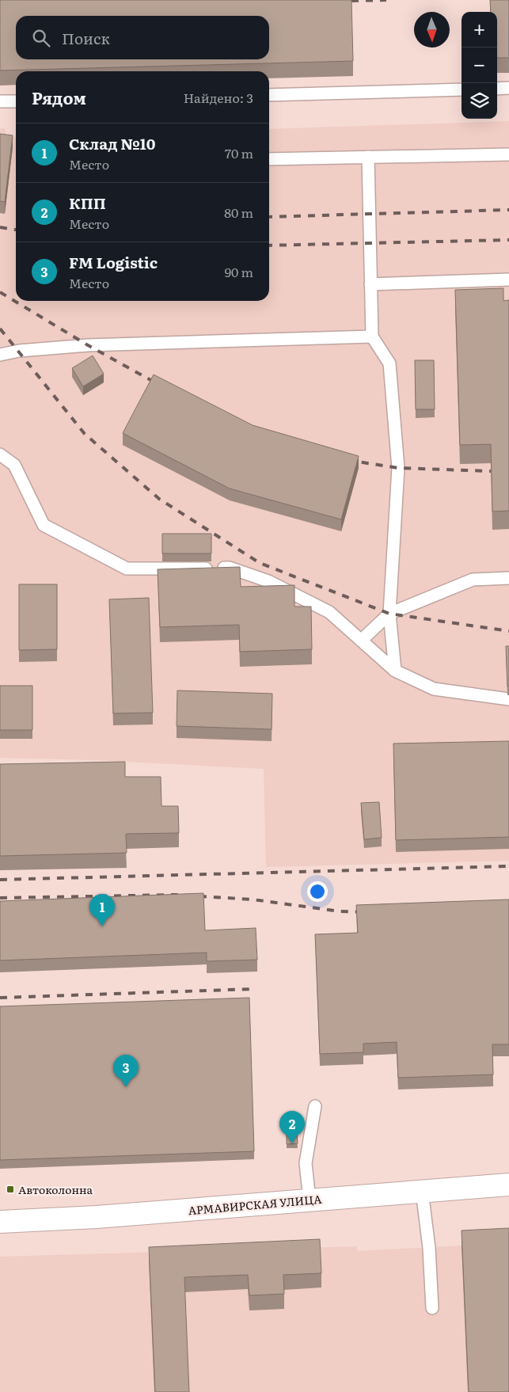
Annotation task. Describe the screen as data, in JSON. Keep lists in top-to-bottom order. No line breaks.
{"streets":{"main road":["АРМАВИРСКАЯ УЛИЦА"]},"places":{"transit":["Автоколонна"]},"north":"bottom","page":{"map_buttons":["+","−"],"search":"Поиск","heading":["Рядом","Найдено: 3"],"list":[{"mark":"1","name":"Склад №10","note":"Место","value":"70 m"},{"mark":"2","name":"КПП","note":"Место","value":"80 m"},{"mark":"3","name":"FM Logistic","note":"Место","value":"90 m"}],"pins":["1","3","2"]}}
